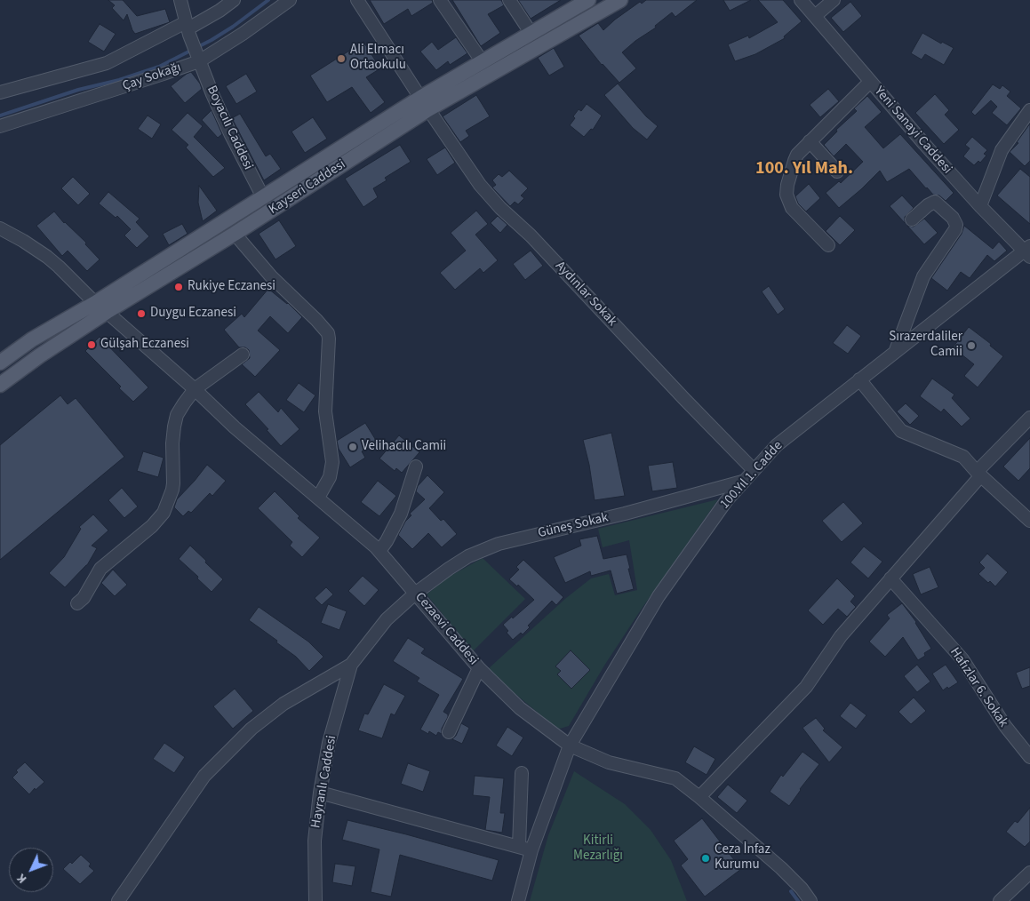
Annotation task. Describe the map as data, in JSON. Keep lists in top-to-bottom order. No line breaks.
{"streets":{"main road":["Kayseri Caddesi"],"street":["Çay Sokağı","Boyacılı Caddesi","Yeni Sanayi Caddesi","Aydınlar Sokak","100.Yıl 1. Cadde","Güneş Sokak","Cezaevi Caddesi","Hafızlar 6. Sokak","Hayranlı Caddesi"]},"crossings":[["Çay Sokağı","Boyacılı Caddesi"],["Boyacılı Caddesi","Kayseri Caddesi"],["Yeni Sanayi Caddesi","100.Yıl 1. Cadde"],["Kayseri Caddesi","Aydınlar Sokak"],["Kayseri Caddesi","Cezaevi Caddesi"],["Aydınlar Sokak","100.Yıl 1. Cadde"],["100.Yıl 1. Cadde","Güneş Sokak"],["100.Yıl 1. Cadde","Cezaevi Caddesi"],["Güneş Sokak","Cezaevi Caddesi"],["Güneş Sokak","Hayranlı Caddesi"]],"districts":["100. Yıl Mah."],"parks":["Kitirli Mezarlığı"],"places":["Ali Elmacı Ortaokulu","Rukiye Eczanesi","Duygu Eczanesi","Gülşah Eczanesi","Sırazerdaliler Camii","Velihacılı Camii","Ceza İnfaz Kurumu"],"north":"bottom left"}
